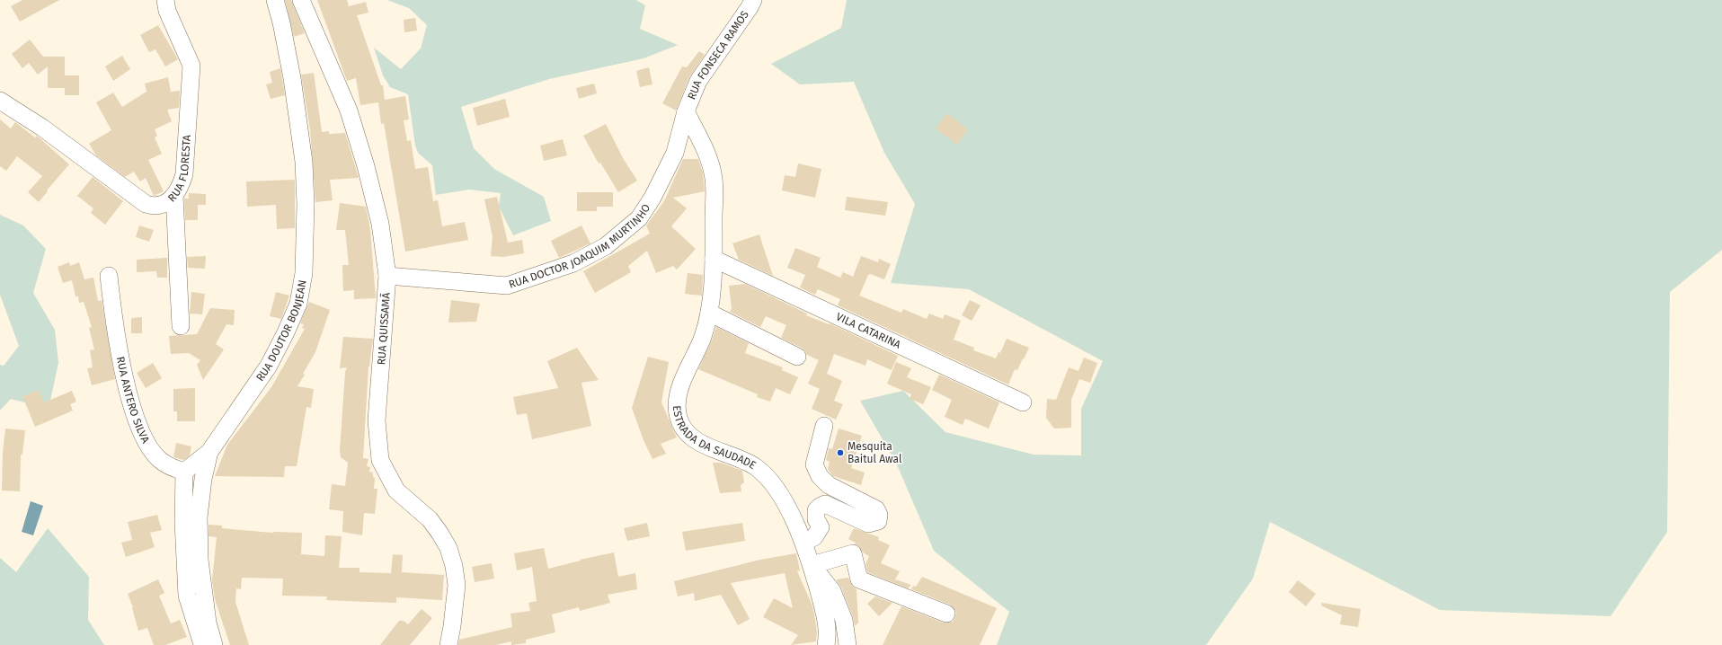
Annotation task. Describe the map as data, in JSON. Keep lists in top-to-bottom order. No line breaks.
{"streets":{"street":["RUA FONSECA RAMOS","RUA FLORESTA","RUA DOCTOR JOAQUIM MURTINHO","RUA QUISSAMÃ","RUA DOUTOR BONJEAN","VILA CATARINA","RUA ANTERO SILVA","ESTRADA DA SAUDADE"]},"crossings":[["RUA FONSECA RAMOS","RUA DOCTOR JOAQUIM MURTINHO"],["RUA FONSECA RAMOS","ESTRADA DA SAUDADE"],["RUA DOCTOR JOAQUIM MURTINHO","RUA QUISSAMÃ"],["RUA DOCTOR JOAQUIM MURTINHO","ESTRADA DA SAUDADE"],["VILA CATARINA","ESTRADA DA SAUDADE"]],"places":["Mesquita Baitul Awal"]}
